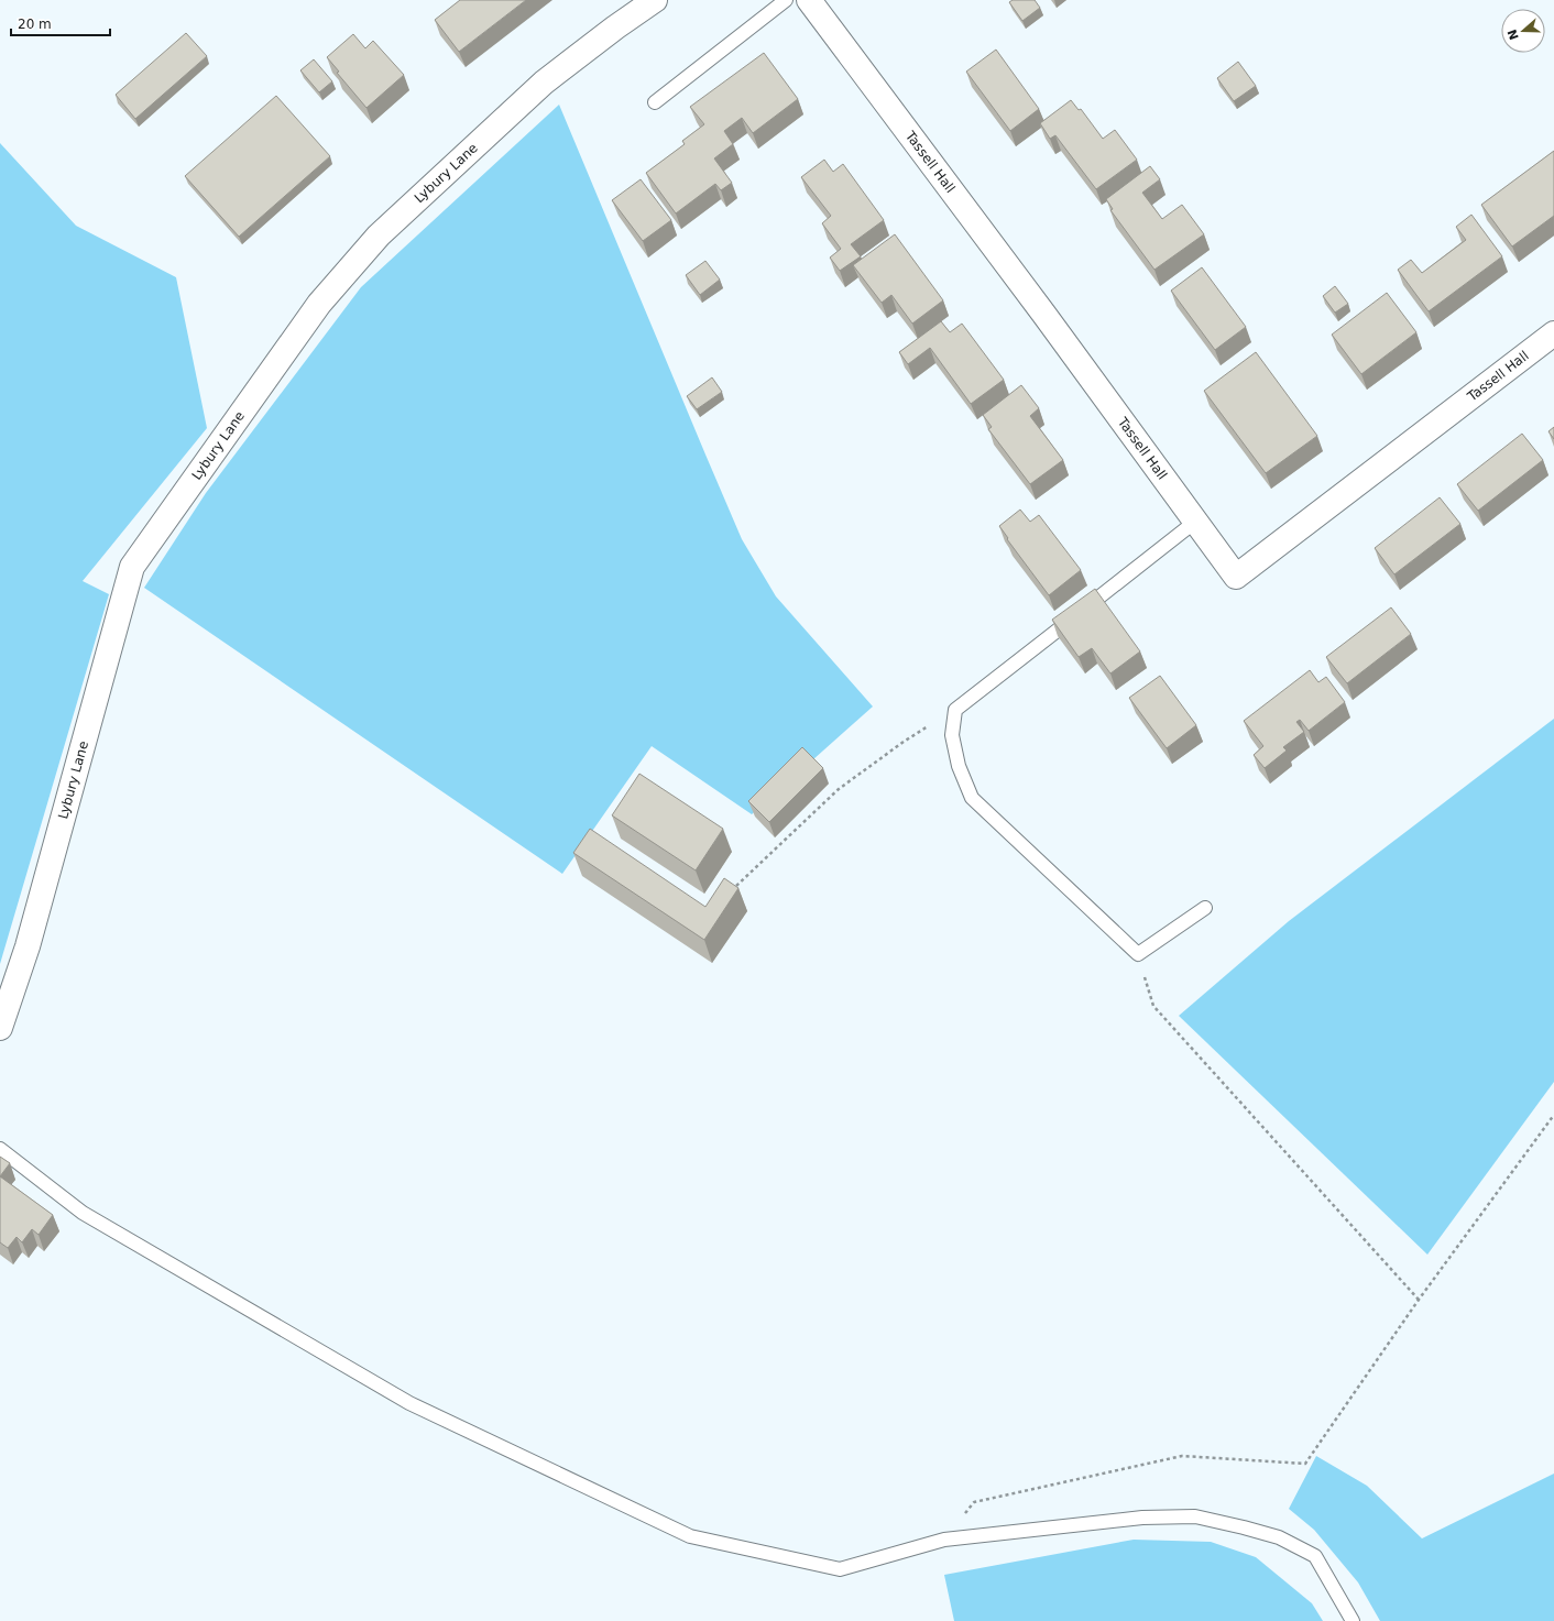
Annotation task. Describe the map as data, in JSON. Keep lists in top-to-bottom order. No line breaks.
{"streets":{"street":["Tassell Hall","Lybury Lane"]},"scale_bar":"20 m","north":"left"}
